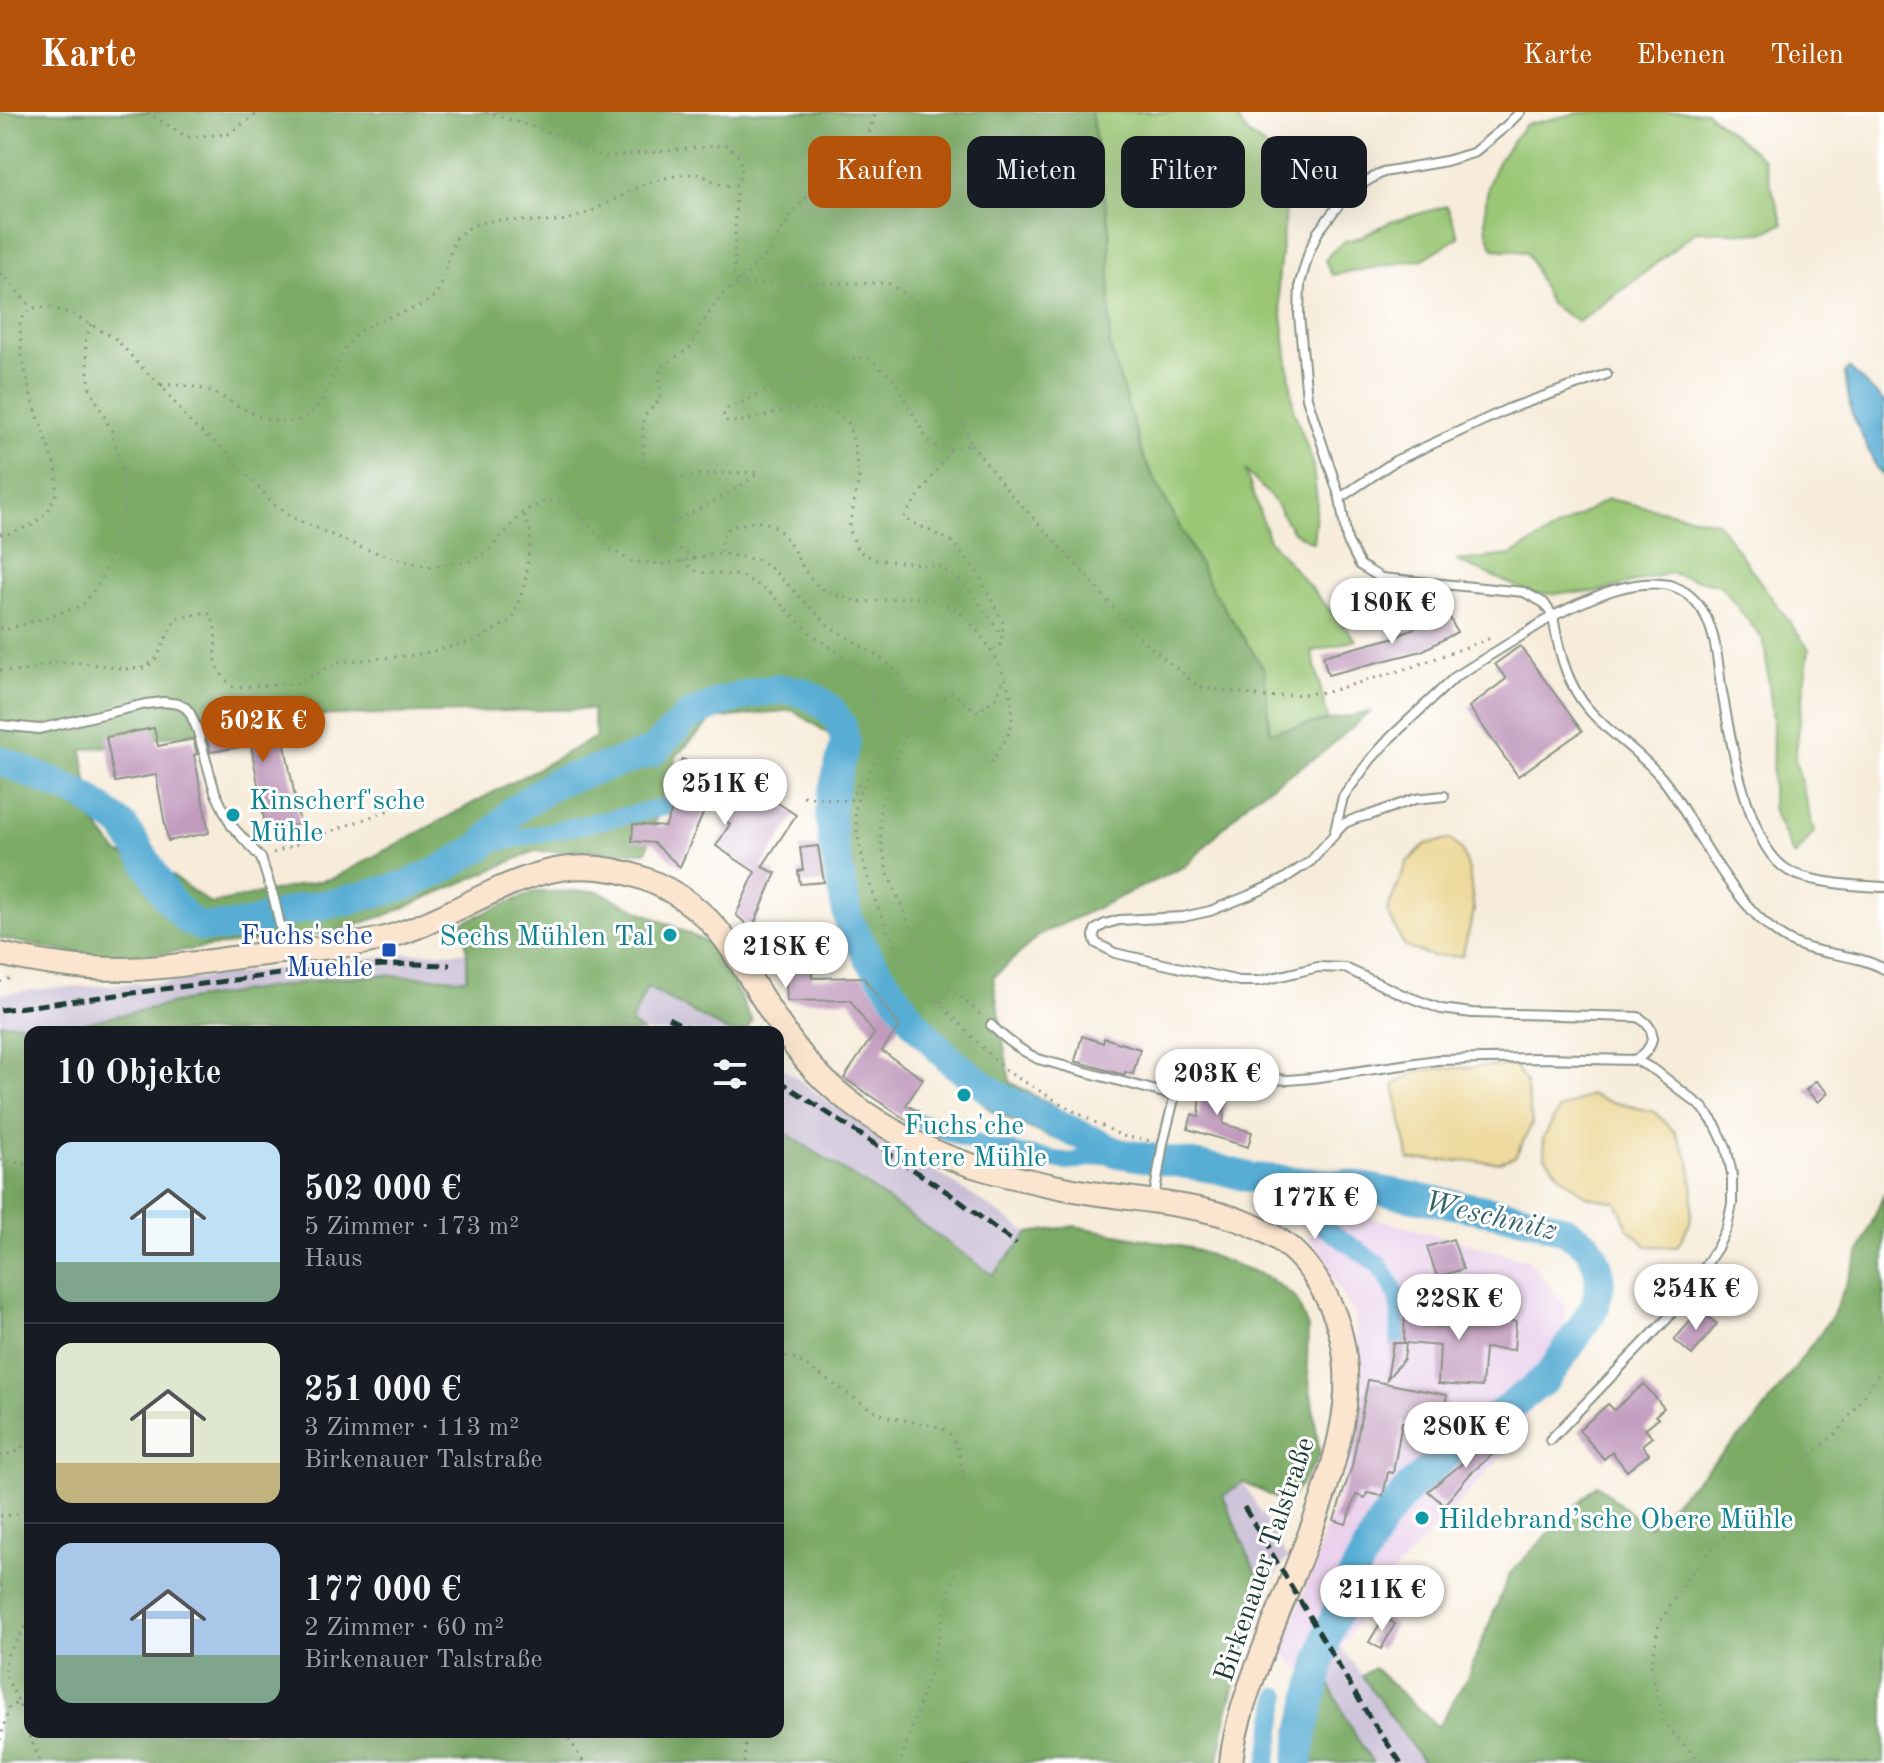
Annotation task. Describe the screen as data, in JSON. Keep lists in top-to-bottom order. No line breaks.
{"streets":{"main road":["Birkenauer Talstraße"]},"water":["Weschnitz"],"places":{"other":["Kinscherf'sche Mühle","Sechs Mühlen Tal","Fuchs'che Untere Mühle","Hildebrand’sche Obere Mühle"],"transit":["Fuchs'sche Muehle"]},"page":{"header":"Karte","nav":["Karte","Ebenen","Teilen"],"chip":["Kaufen","Mieten","Filter","Neu"],"price":["180K €","502K €","251K €","218K €","203K €","177K €","254K €","228K €","280K €","211K €"],"heading":"10 Objekte","list":[{"name":"502 000 €","note":"5 Zimmer · 173 m² · Haus"},{"name":"251 000 €","note":"3 Zimmer · 113 m² · Birkenauer Talstraße"},{"name":"177 000 €","note":"2 Zimmer · 60 m² · Birkenauer Talstraße"}]}}
